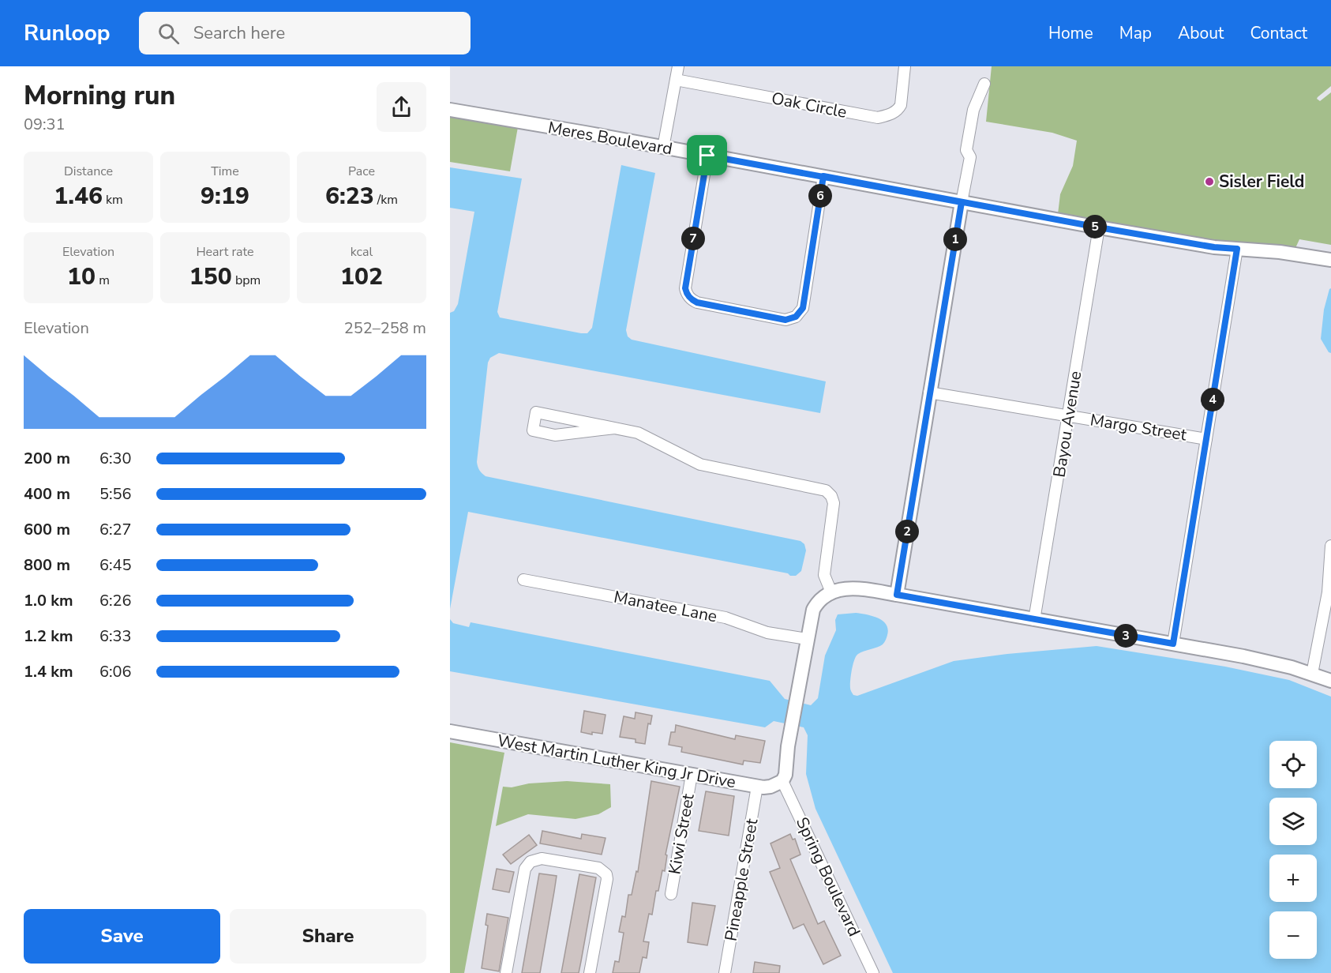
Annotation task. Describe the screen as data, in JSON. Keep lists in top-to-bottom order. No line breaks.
{"streets":{"street":["Oak Circle","Meres Boulevard","Bayou Avenue","Margo Street","Manatee Lane","West Martin Luther King Jr Drive","Kiwi Street","Spring Boulevard","Pineapple Street"]},"crossings":[["Meres Boulevard","Bayou Avenue"],["Bayou Avenue","Margo Street"],["West Martin Luther King Jr Drive","Kiwi Street"],["West Martin Luther King Jr Drive","Spring Boulevard"],["West Martin Luther King Jr Drive","Pineapple Street"]],"places":["Sisler Field"],"page":{"header":"Runloop","search":"Search here","nav":["Home","Map","About","Contact"],"heading":["Morning run","09:31"],"stats":[["Distance","1.46 km"],["Time","9:19"],["Pace","6:23 /km"],["Elevation","10 m"],["Heart rate","150 bpm"],["kcal","102"]],"pins":["6","5","7","1","4","2","3"],"chart":["Elevation","252–258 m"],"list":[{"name":"200 m","note":"6:30"},{"name":"400 m","note":"5:56"},{"name":"600 m","note":"6:27"},{"name":"800 m","note":"6:45"},{"name":"1.0 km","note":"6:26"},{"name":"1.2 km","note":"6:33"},{"name":"1.4 km","note":"6:06"}],"map_buttons":["+","−"],"buttons":["Save","Share"]}}
